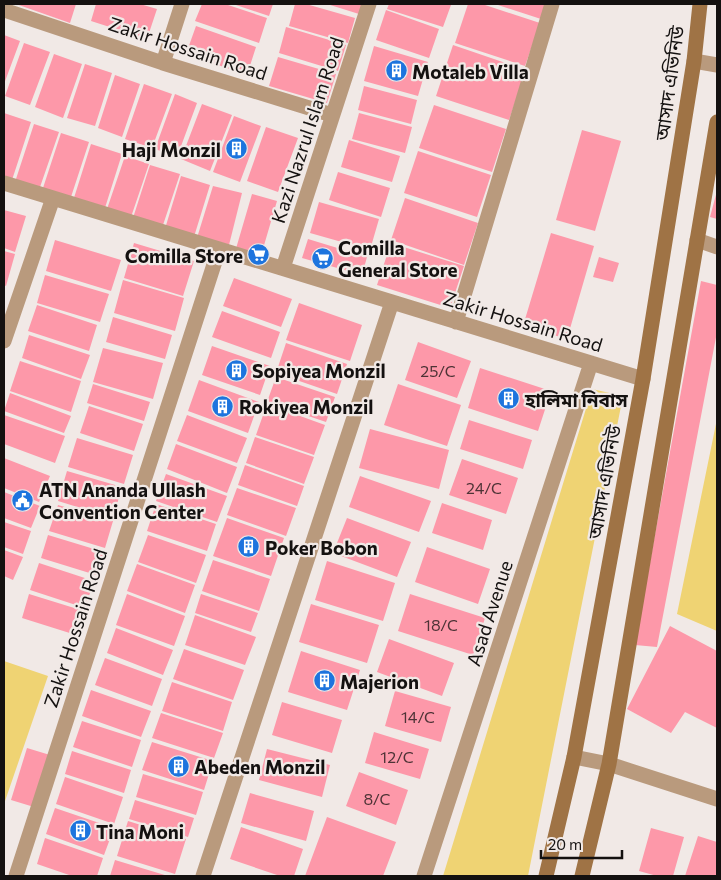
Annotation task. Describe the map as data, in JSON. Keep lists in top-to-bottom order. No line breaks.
{"streets":{"main road":["আসাদ এভিনিউ"],"street":["Zakir Hossain Road","Kazi Nazrul Islam Road","Asad Avenue"]},"crossings":[["Zakir Hossain Road","আসাদ এভিনিউ"],["Zakir Hossain Road","Kazi Nazrul Islam Road"],["Zakir Hossain Road","Asad Avenue"]],"places":{"building":["Motaleb Villa","Haji Monzil","Sopiyea Monzil","হালিমা নিবাস","Rokiyea Monzil","Poker Bobon","Majerion","Abeden Monzil","Tina Moni"],"supermarket":["Comilla Store","Comilla General Store"],"public building":["ATN Ananda Ullash Convention Center"]},"house_numbers":["25/C","24/C","18/C","14/C","12/C","8/C"],"scale_bar":"20 m"}
